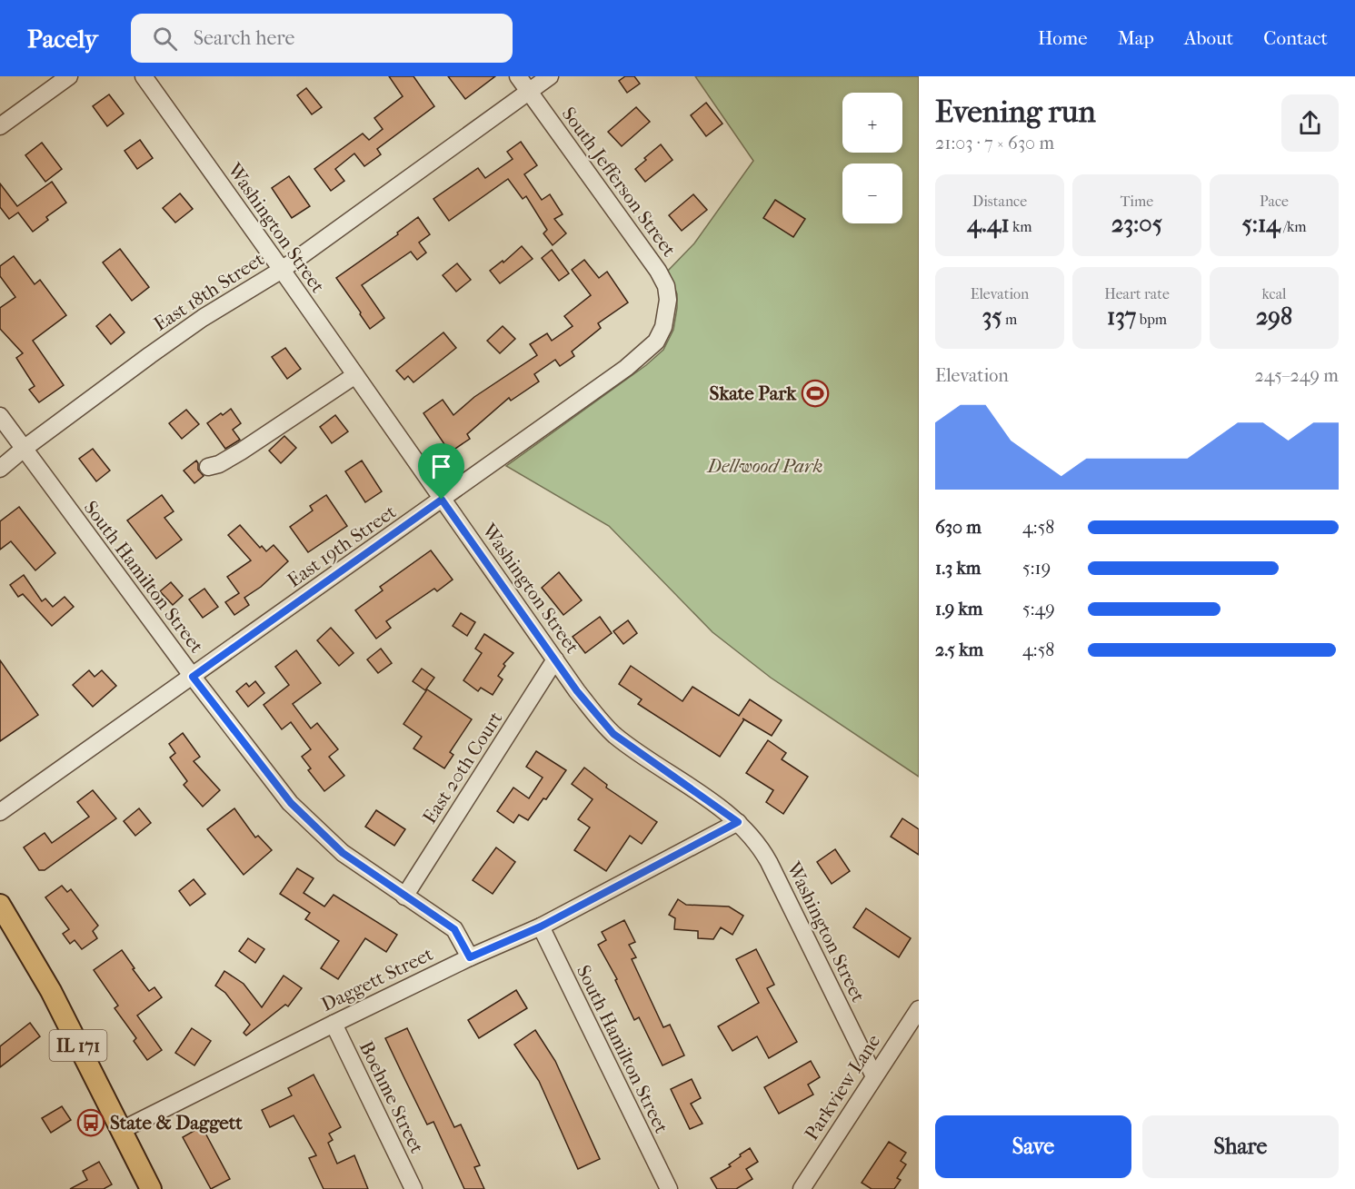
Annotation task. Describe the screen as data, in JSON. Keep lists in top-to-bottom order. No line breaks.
{"streets":{"main road":["IL 171"],"street":["South Jefferson Street","Washington Street","East 18th Street","East 19th Street","South Hamilton Street","East 20th Court","Daggett Street","Parkview Lane","Boehme Street"]},"crossings":[["South Jefferson Street","East 18th Street"],["South Jefferson Street","East 19th Street"],["Washington Street","East 18th Street"],["Washington Street","East 19th Street"],["Washington Street","East 20th Court"],["Washington Street","Daggett Street"],["Washington Street","Parkview Lane"],["East 18th Street","South Hamilton Street"],["East 19th Street","South Hamilton Street"],["South Hamilton Street","East 20th Court"],["South Hamilton Street","Daggett Street"],["Daggett Street","IL 171"],["Daggett Street","Boehme Street"]],"parks":["Dellwood Park"],"places":{"sports":["Skate Park"],"bus stop":["State & Daggett"]},"page":{"header":"Pacely","search":"Search here","nav":["Home","Map","About","Contact"],"heading":["Evening run","21:03 · 7 × 630 m"],"map_buttons":["+","−"],"stats":[["Distance","4.41 km"],["Time","23:05"],["Pace","5:14 /km"],["Elevation","35 m"],["Heart rate","137 bpm"],["kcal","298"]],"chart":["Elevation","245–249 m"],"list":[{"name":"630 m","note":"4:58"},{"name":"1.3 km","note":"5:19"},{"name":"1.9 km","note":"5:49"},{"name":"2.5 km","note":"4:58"}],"buttons":["Save","Share"]}}
